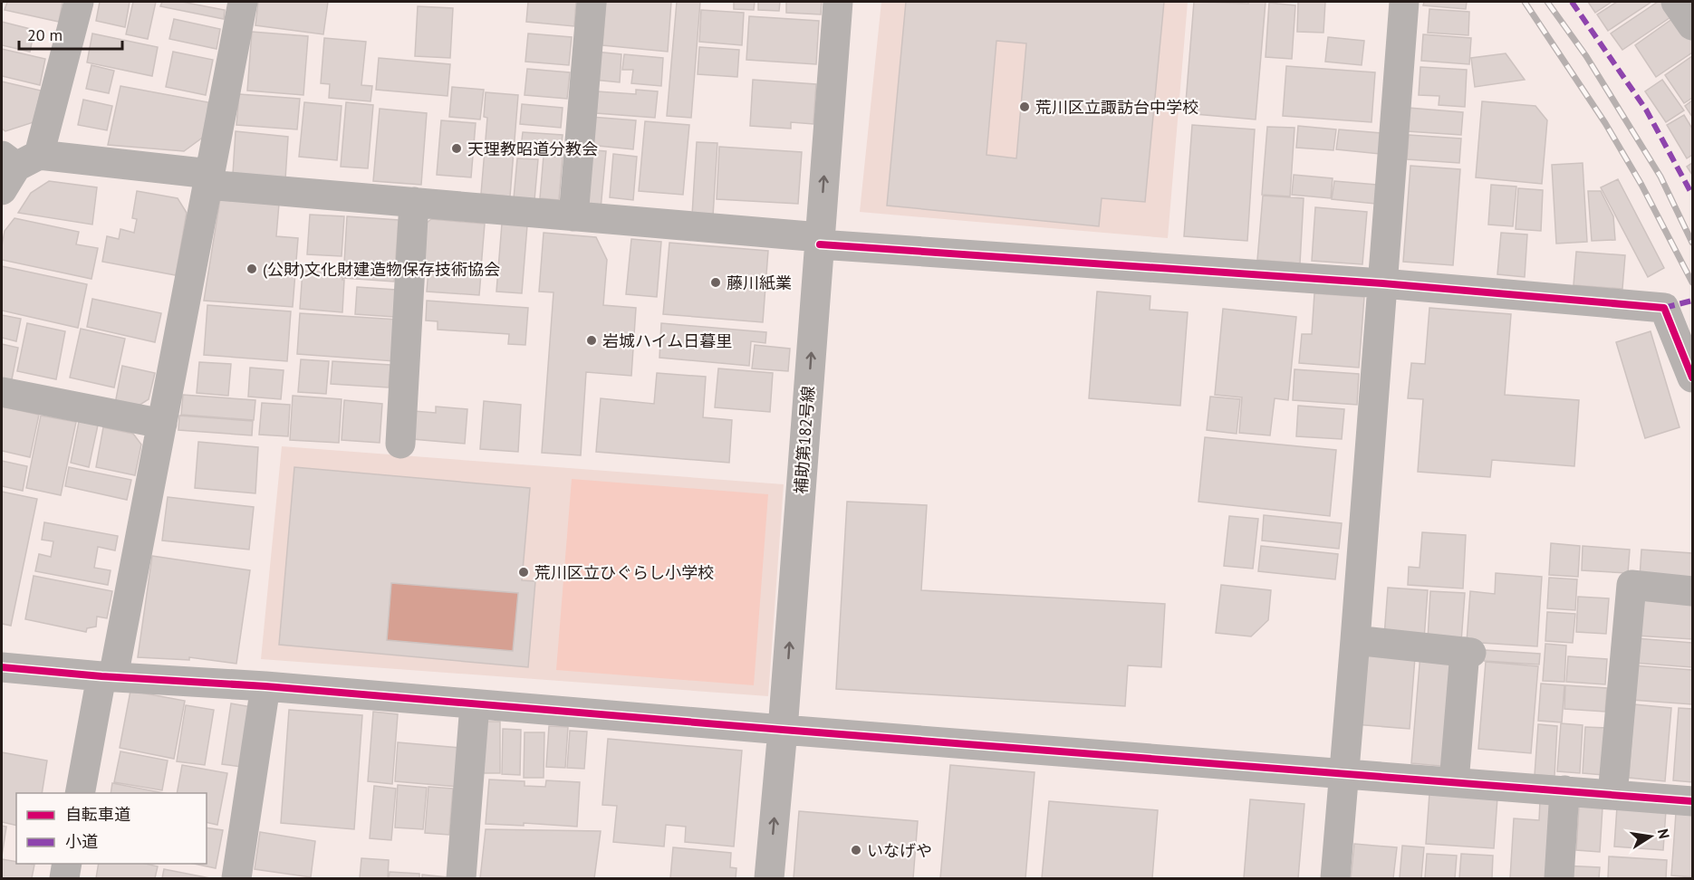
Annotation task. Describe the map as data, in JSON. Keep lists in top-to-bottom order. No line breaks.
{"streets":{"street":["補助第182号線"]},"one_way":["補助第182号線"],"places":["荒川区立諏訪台中学校","天理教昭道分教会","(公財)文化財建造物保存技術協会","藤川紙業","岩城ハイム日暮里","荒川区立ひぐらし小学校","いなげや"],"legend":["自転車道","小道"],"scale_bar":"20 m","north":"right"}
